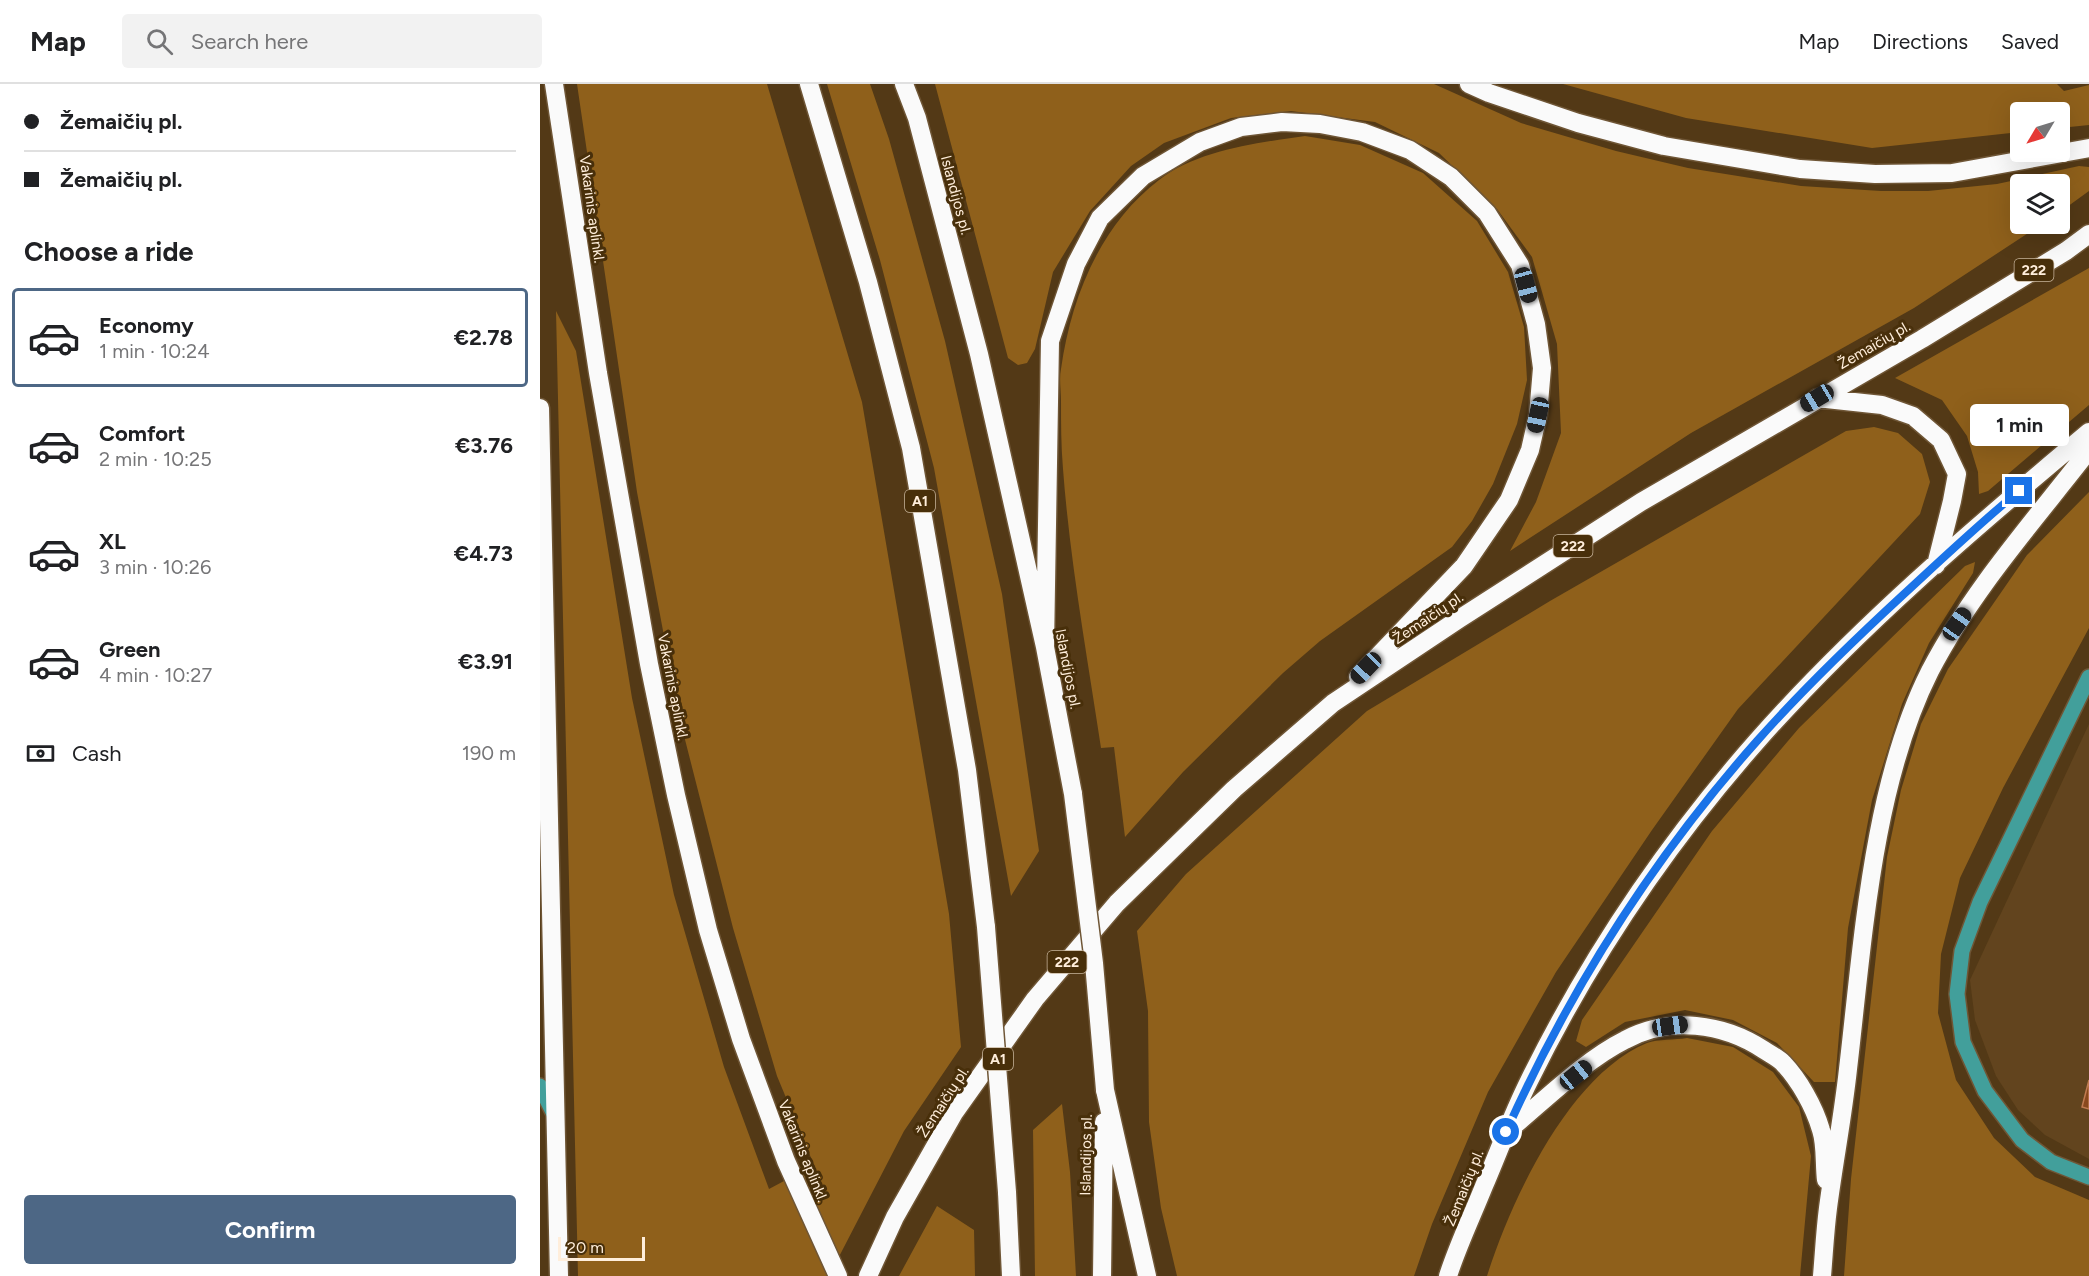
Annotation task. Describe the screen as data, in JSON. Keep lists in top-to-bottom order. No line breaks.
{"streets":{"highway":["Islandijos pl.","Vakarinis aplinkl.","222","Žemaičių pl.","A1"]},"scale_bar":"20 m","north":"bottom left","page":{"header":"Map","search":"Search here","nav":["Map","Directions","Saved"],"banner":["Žemaičių pl.","Žemaičių pl."],"heading":"Choose a ride","list":[{"name":"Economy","note":"1 min · 10:24","value":"€2.78"},{"name":"Comfort","note":"2 min · 10:25","value":"€3.76"},{"name":"XL","note":"3 min · 10:26","value":"€4.73"},{"name":"Green","note":"4 min · 10:27","value":"€3.91"}],"bubble":"1 min","pay":["Cash","190 m"],"buttons":"Confirm","scale":"20 m"}}
